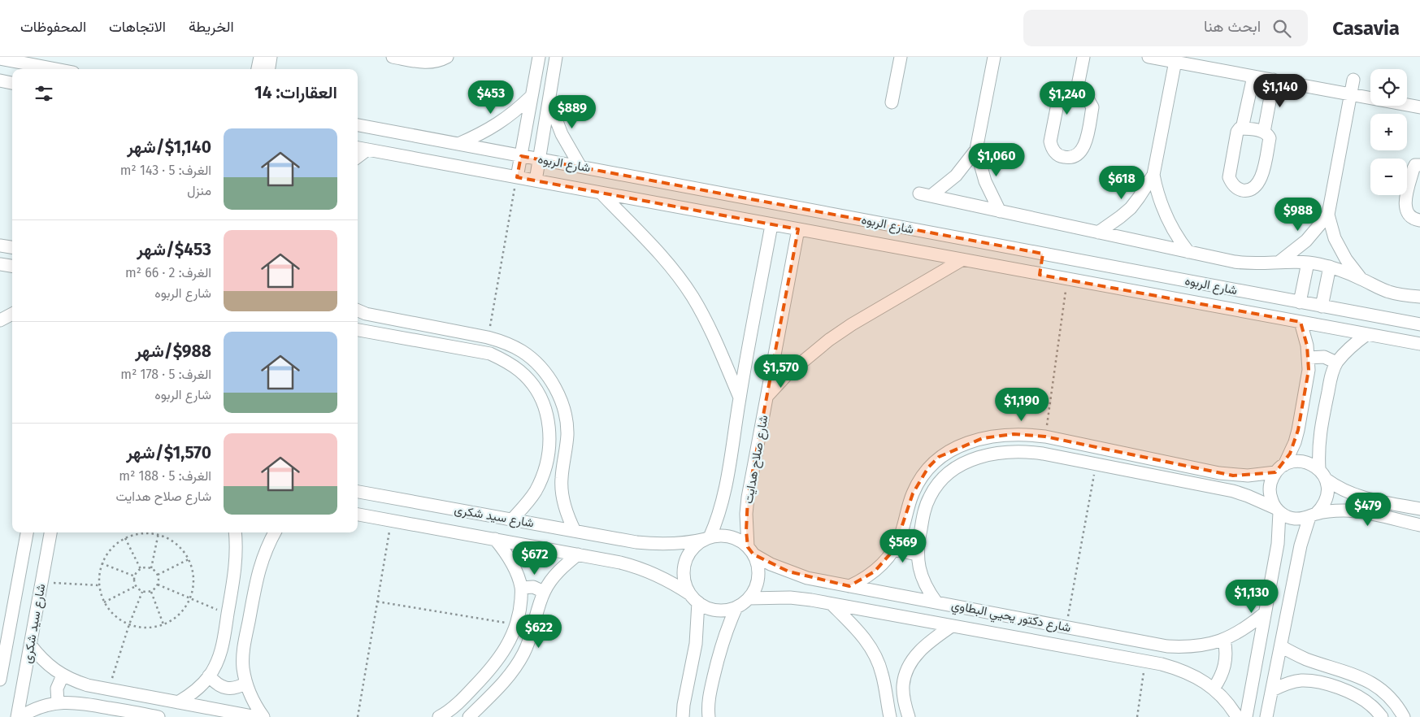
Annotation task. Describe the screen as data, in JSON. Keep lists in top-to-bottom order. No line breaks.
{"streets":{"street":["شارع الربوه","شارع صلاح هدايت","شارع سيد شكرى","شارع دكتور يحيي البطاوي"]},"crossings":[["شارع الربوه","شارع صلاح هدايت"],["شارع صلاح هدايت","شارع سيد شكرى"],["شارع صلاح هدايت","شارع دكتور يحيي البطاوي"],["شارع سيد شكرى","شارع دكتور يحيي البطاوي"]],"page":{"header":"Casavia","search":"ابحث هنا","nav":["الخريطة","الاتجاهات","المحفوظات"],"map_buttons":["+","−"],"heading":"العقارات: 14","price":["$1,140","$453","$1,240","$889","$1,060","$618","$988","$1,570","$1,190","$479","$569","$672","$1,130","$622"],"list":[{"name":"$1,140/شهر","note":"الغرف: 5 · 143 m² · منزل"},{"name":"$453/شهر","note":"الغرف: 2 · 66 m² · شارع الربوه"},{"name":"$988/شهر","note":"الغرف: 5 · 178 m² · شارع الربوه"},{"name":"$1,570/شهر","note":"الغرف: 5 · 188 m² · شارع صلاح هدايت"}]}}
